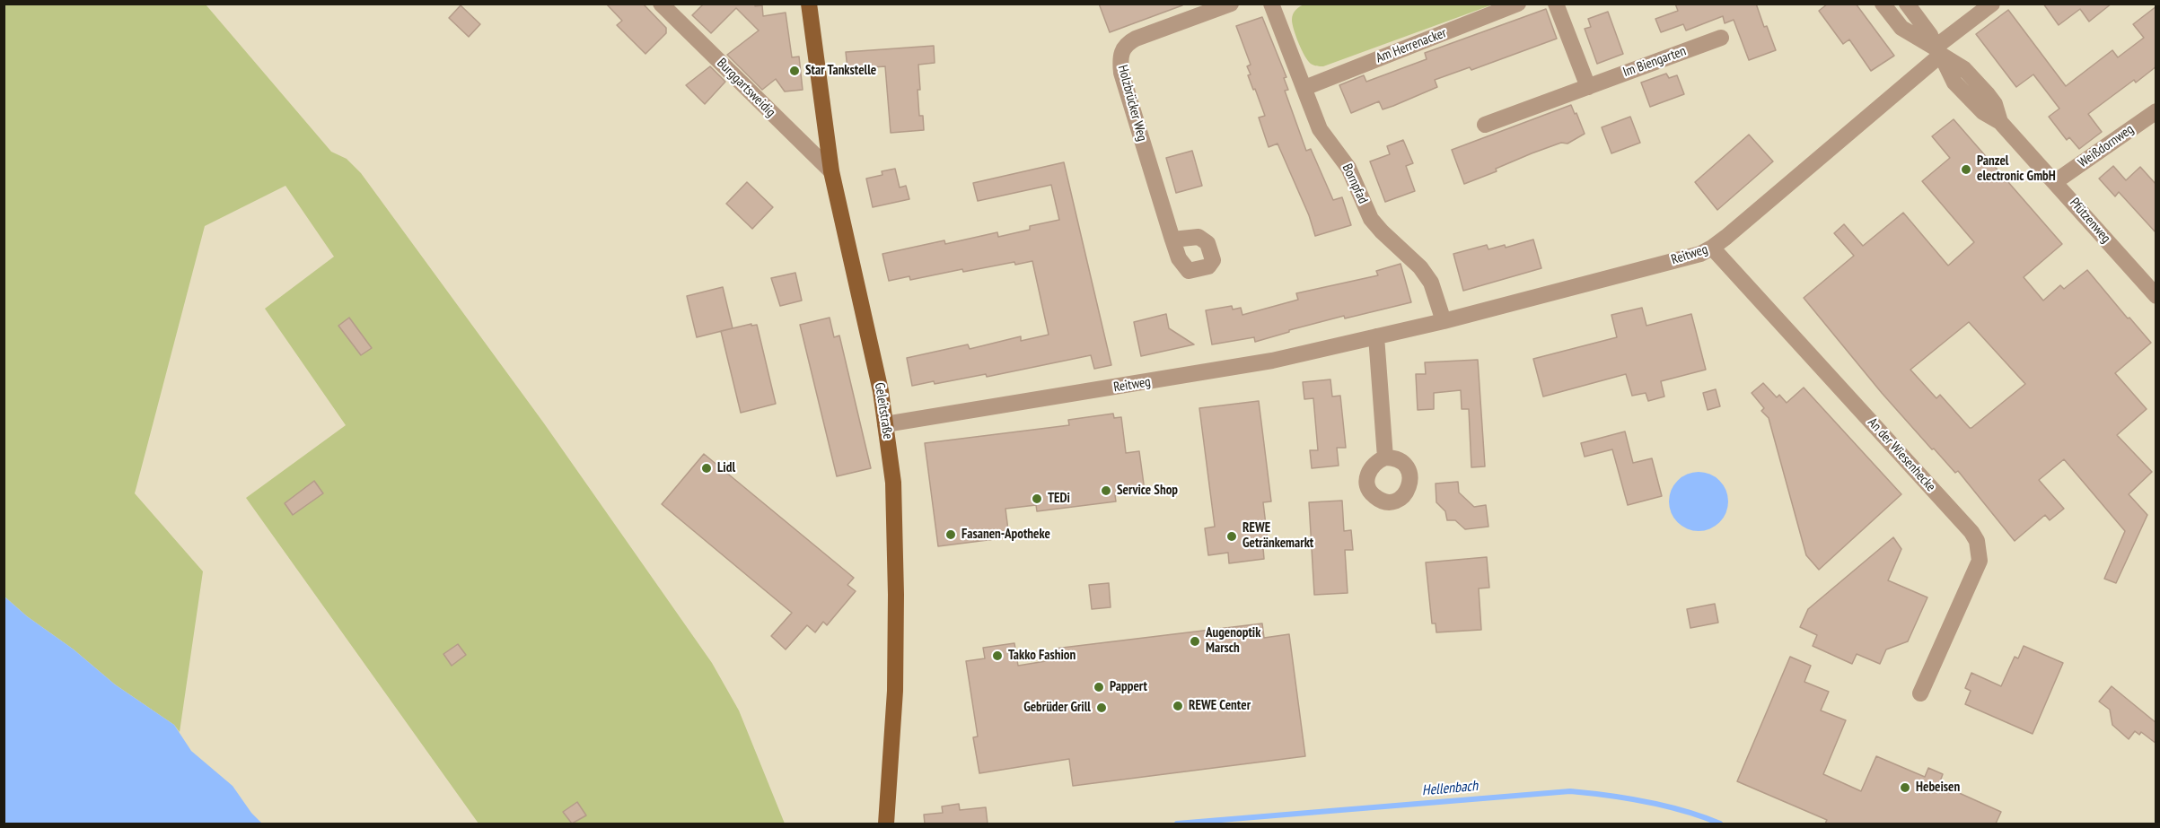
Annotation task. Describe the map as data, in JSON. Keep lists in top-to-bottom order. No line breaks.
{"streets":{"main road":["Geleitstraße"],"street":["Am Herrenacker","Im Biengarten","Burggartsweidig","Holzbrücker Weg","Weißdornweg","Bornpfad","Pfützenweg","Reitweg","An der Wiesenhecke"]},"crossings":[["Am Herrenacker","Bornpfad"],["Burggartsweidig","Geleitstraße"],["Weißdornweg","Pfützenweg"],["Bornpfad","Reitweg"],["Pfützenweg","Reitweg"],["Reitweg","Geleitstraße"],["Reitweg","An der Wiesenhecke"]],"water":["Hellenbach"],"places":["Star Tankstelle","Panzel electronic GmbH","Lidl","Service Shop","TEDi","Fasanen-Apotheke","REWE Getränkemarkt","Augenoptik Marsch","Takko Fashion","Pappert","REWE Center","Gebrüder Grill","Hebeisen"]}
